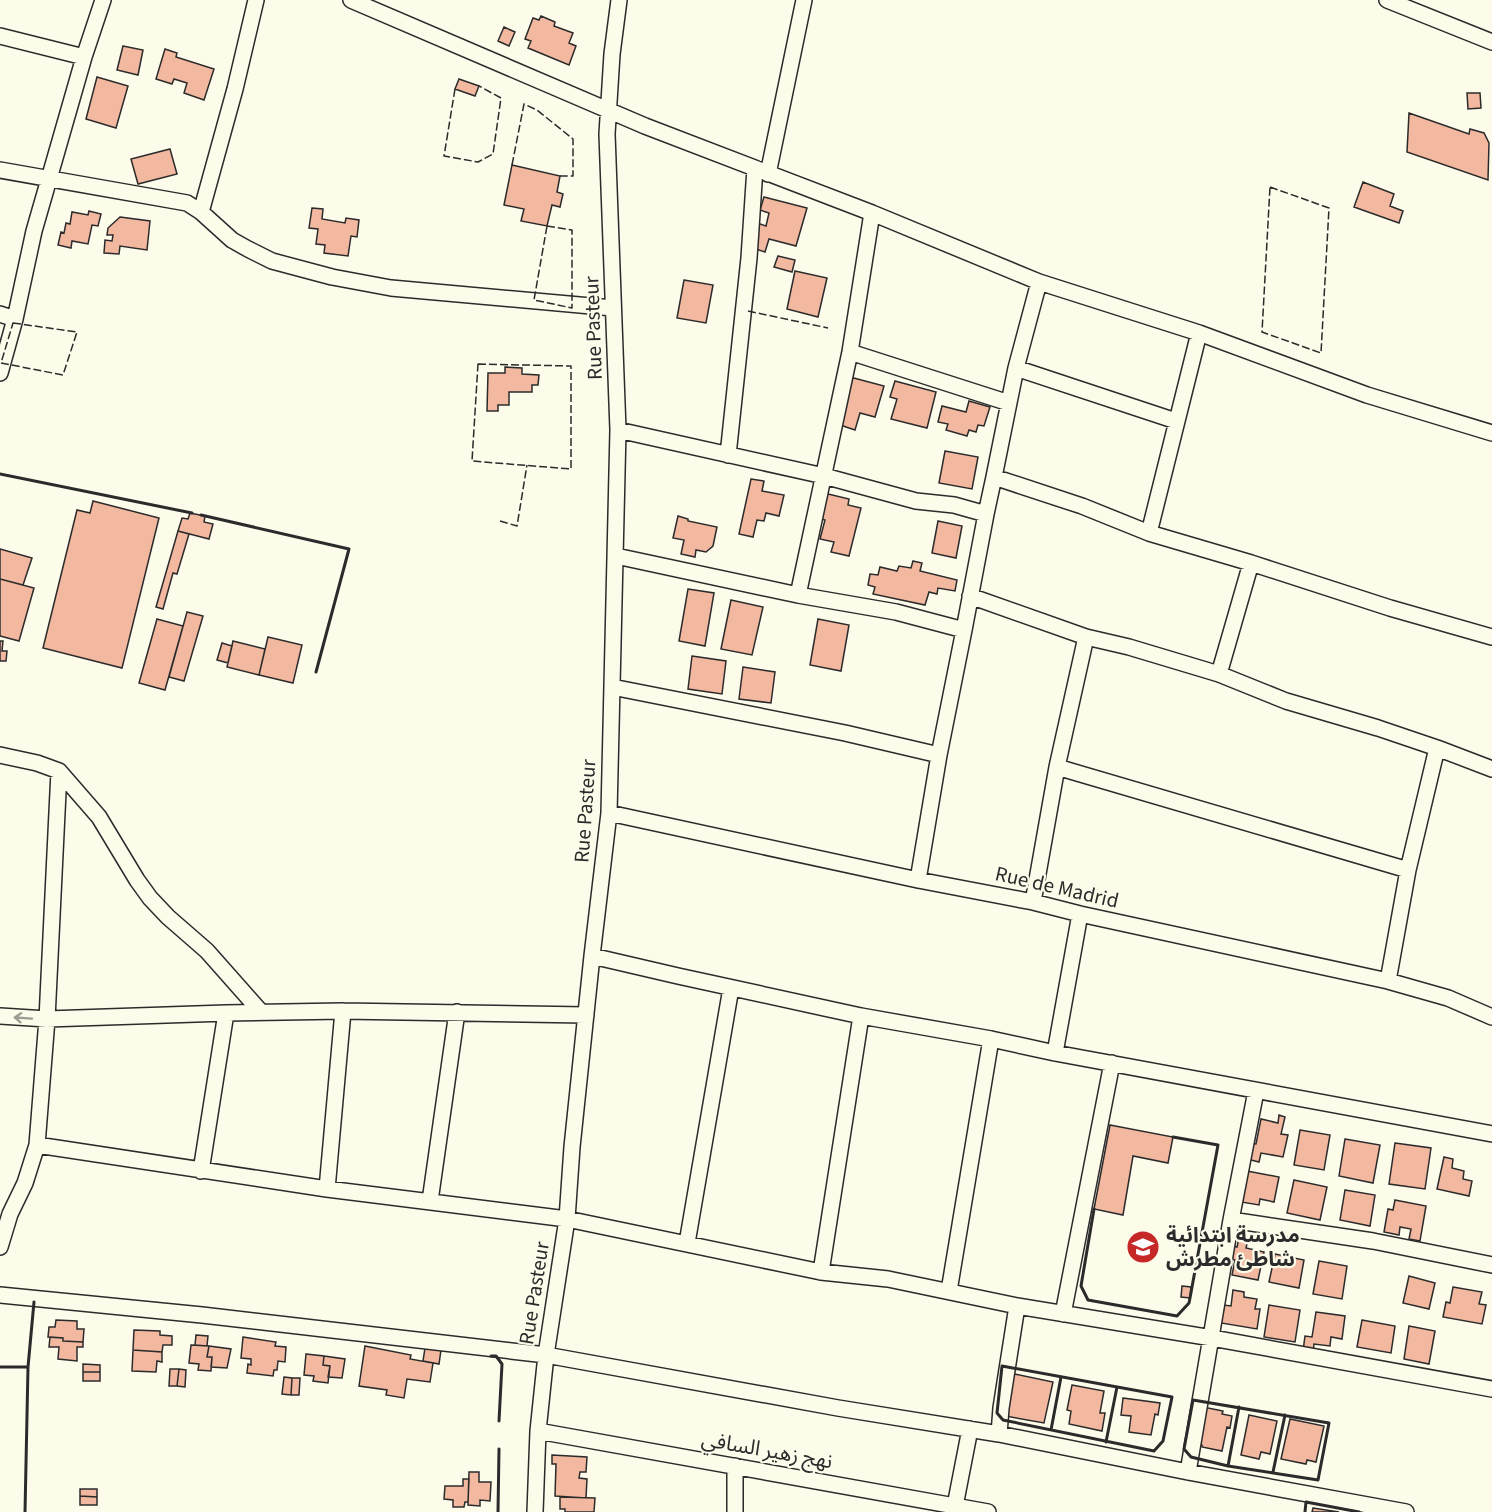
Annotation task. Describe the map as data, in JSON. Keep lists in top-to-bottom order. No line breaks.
{"streets":{"street":["Rue Pasteur","Rue de Madrid","نهج زهير السافي"]},"crossings":[["Rue Pasteur","Rue de Madrid"],["Rue Pasteur","نهج زهير السافي"]],"places":{"school or university":["مدرسة ابتدائية شاطئ مطرش"]}}
